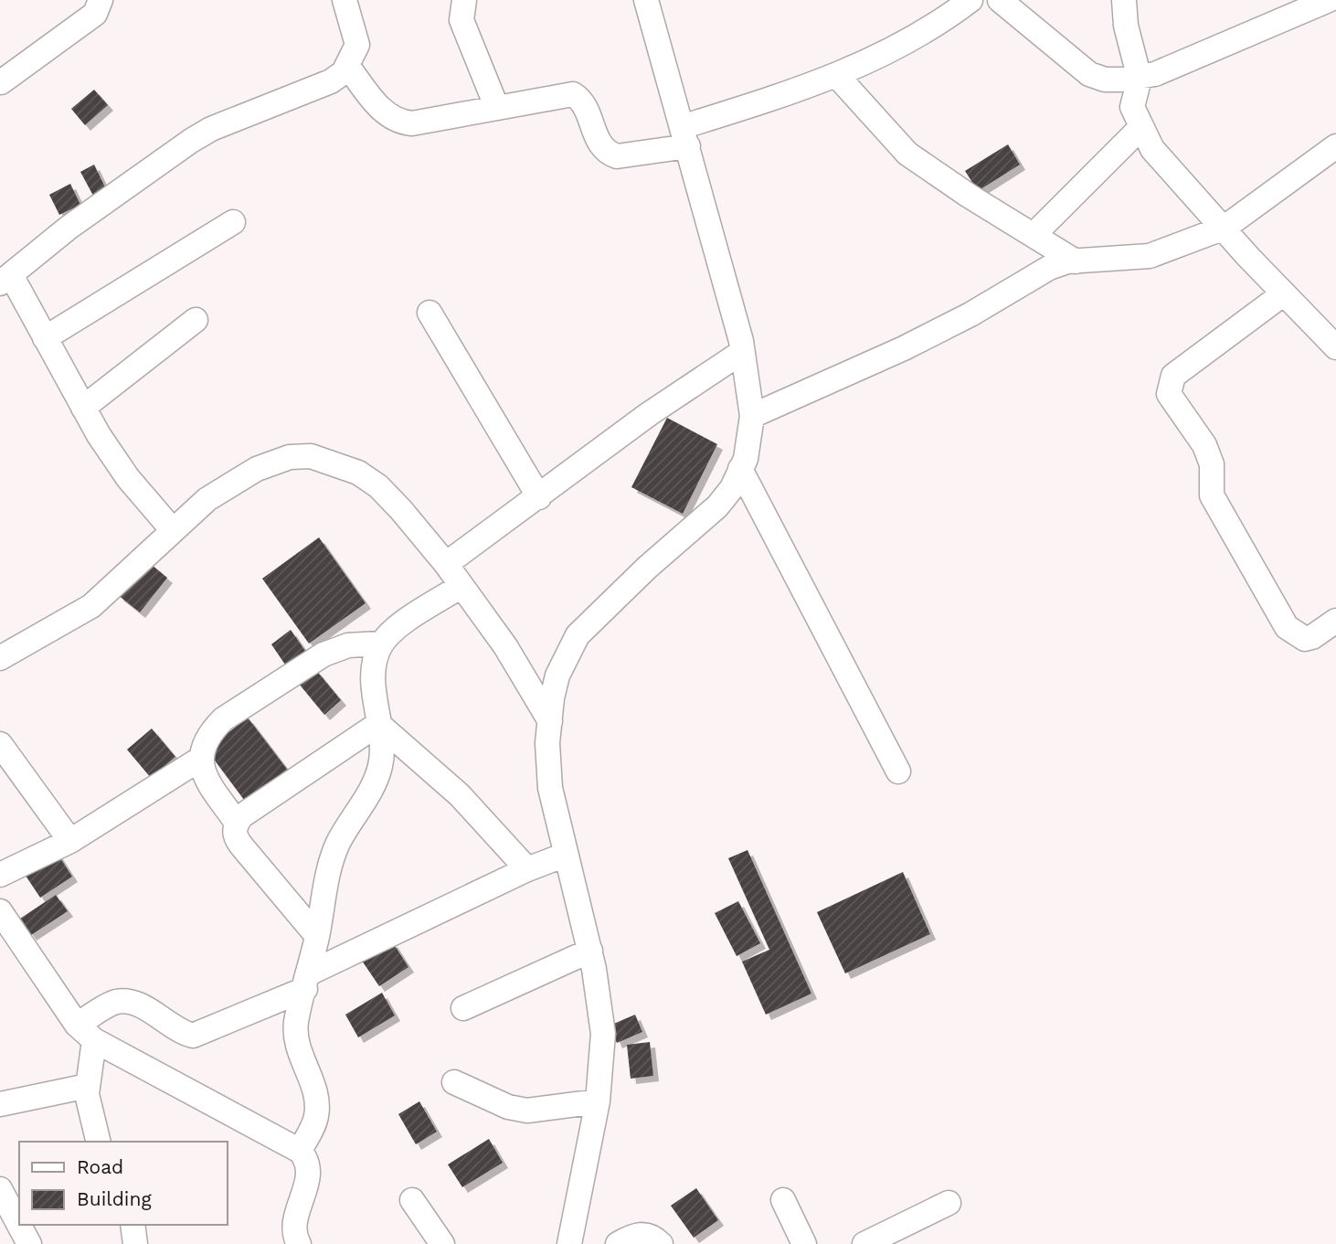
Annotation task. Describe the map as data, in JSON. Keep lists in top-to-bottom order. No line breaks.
{"legend":["Road","Building"]}
